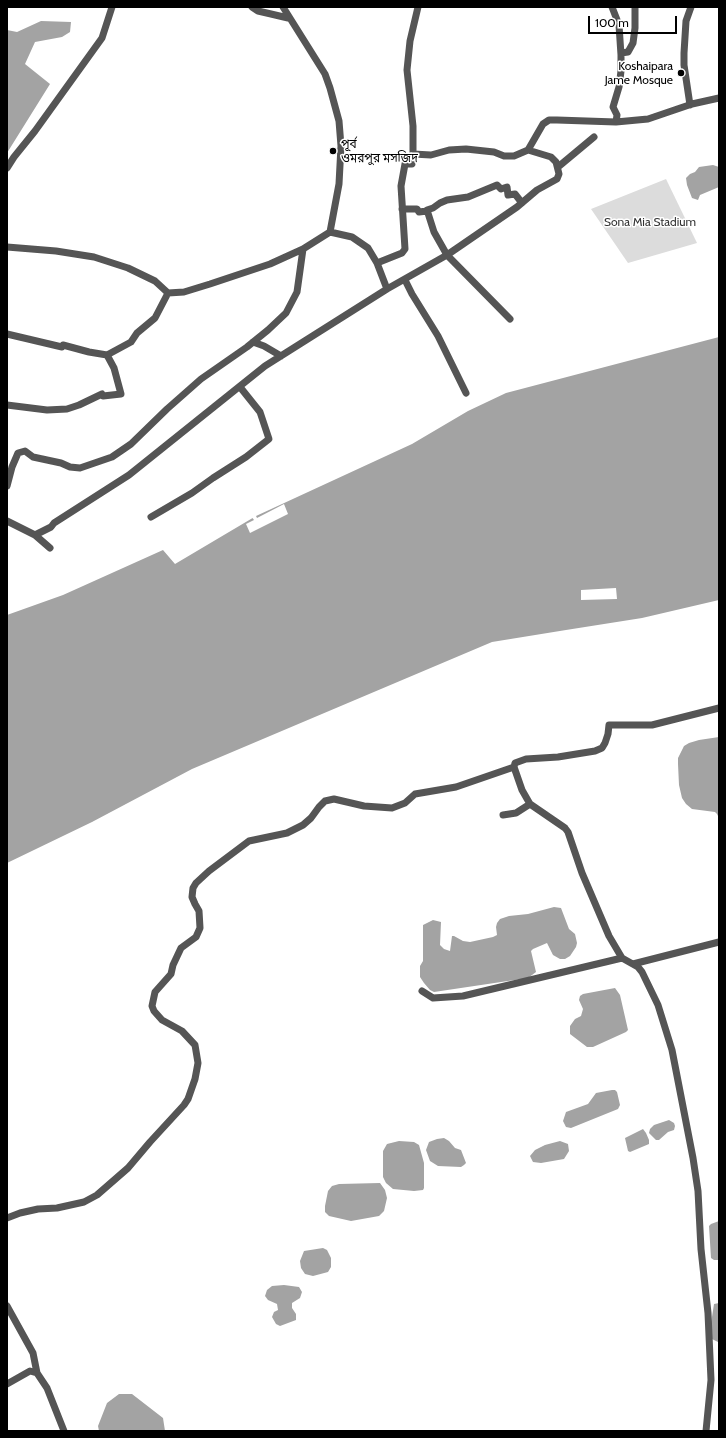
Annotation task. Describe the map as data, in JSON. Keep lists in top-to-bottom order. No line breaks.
{"parks":["Sona Mia Stadium"],"places":["Koshaipara Jame Mosque","পূর্ব ওমরপুর মসজিদ"],"scale_bar":"100 m"}
